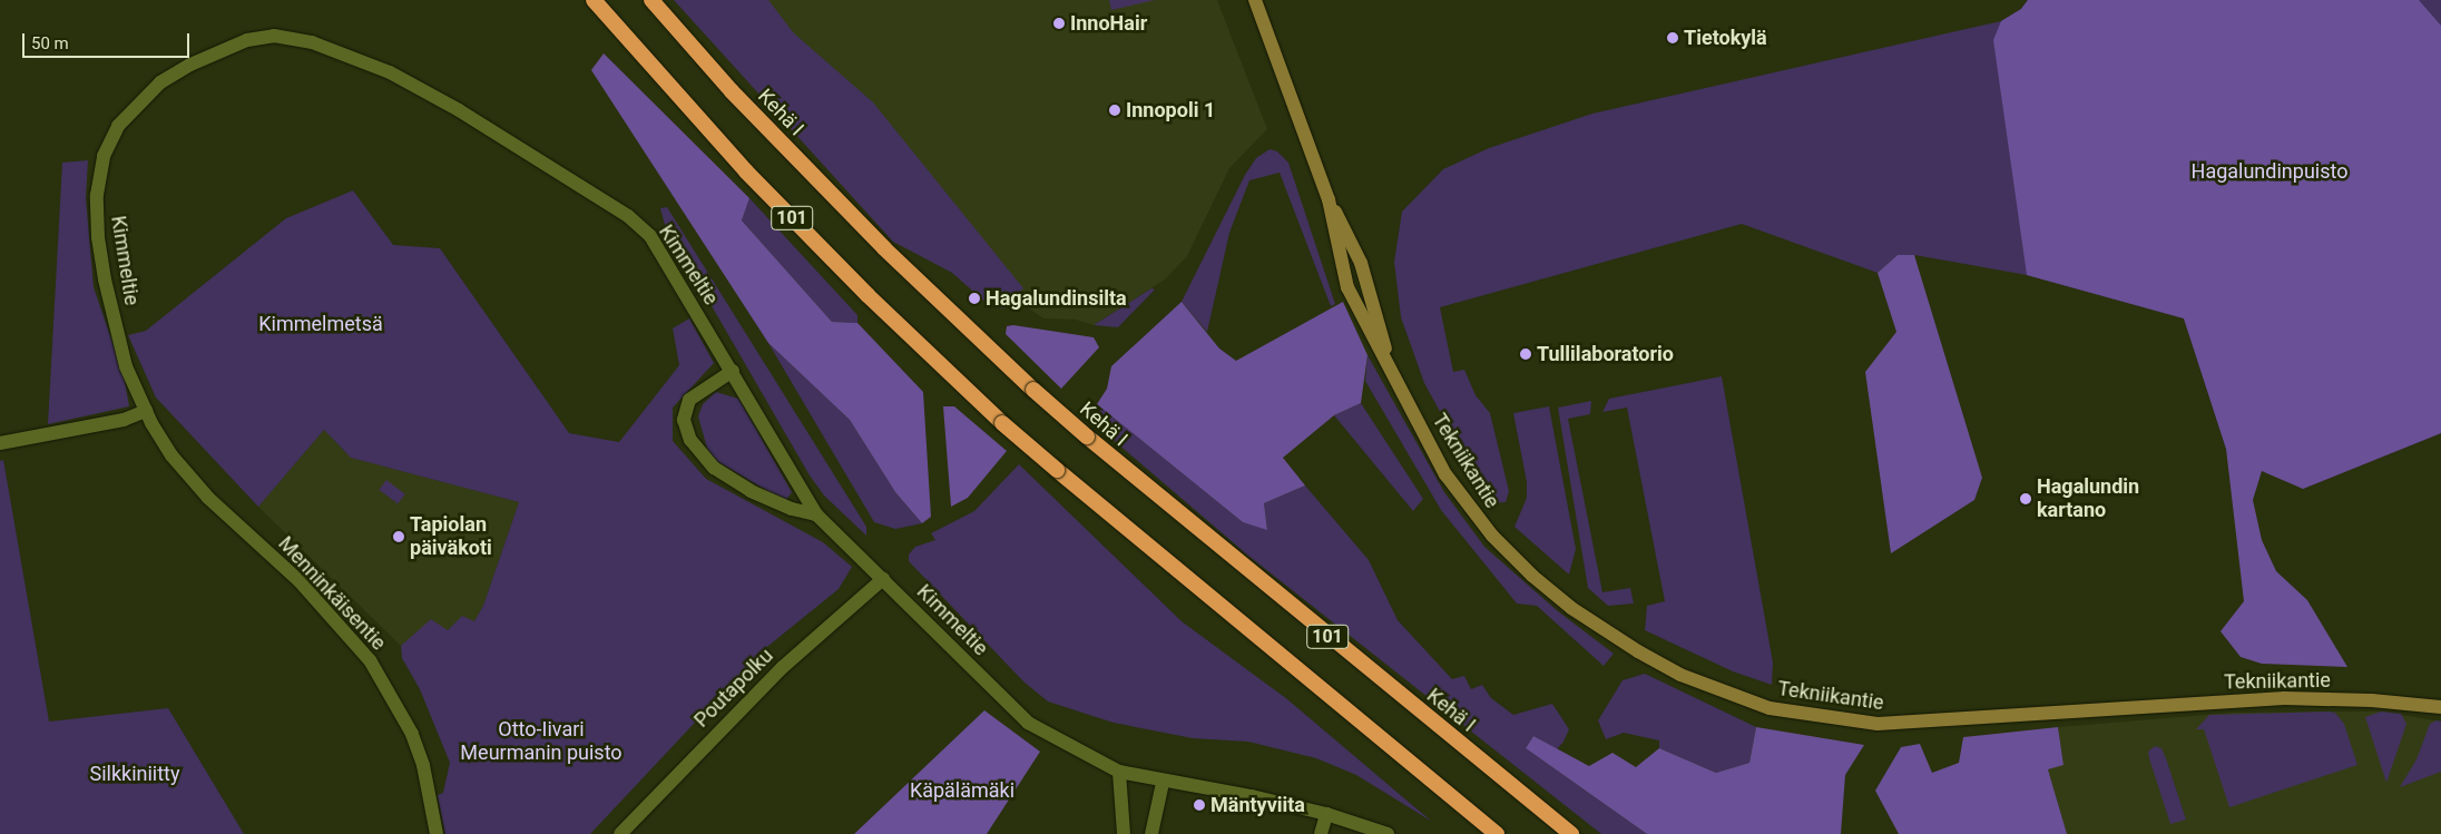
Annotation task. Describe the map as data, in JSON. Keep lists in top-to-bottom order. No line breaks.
{"streets":{"highway":["Kehä I","101"],"main road":["Tekniikantie"],"street":["Kimmeltie","Menninkäisentie","Poutapolku"]},"crossings":[["Kimmeltie","Menninkäisentie"],["Kimmeltie","Poutapolku"]],"parks":["Hagalundinpuisto","Kimmelmetsä","Otto-Iivari Meurmanin puisto","Silkkiniitty","Käpälämäki"],"places":["InnoHair","Tietokylä","Innopoli 1","Hagalundinsilta","Tullilaboratorio","Hagalundin kartano","Tapiolan päiväkoti","Mäntyviita"],"scale_bar":"50 m"}
